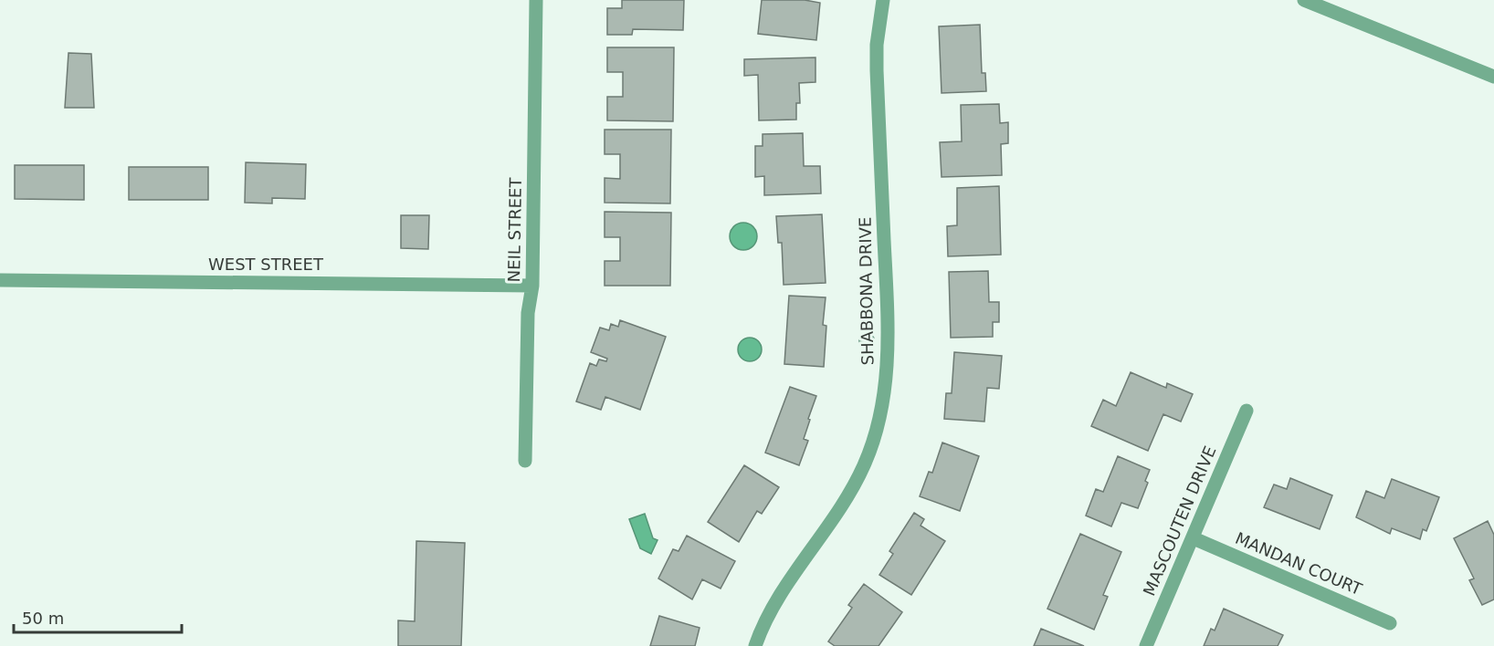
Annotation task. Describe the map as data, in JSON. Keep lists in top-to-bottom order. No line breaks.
{"streets":{"street":["NEIL STREET","WEST STREET","SHABBONA DRIVE","MASCOUTEN DRIVE","MANDAN COURT"]},"crossings":[["NEIL STREET","WEST STREET"],["MASCOUTEN DRIVE","MANDAN COURT"]],"scale_bar":"50 m"}
